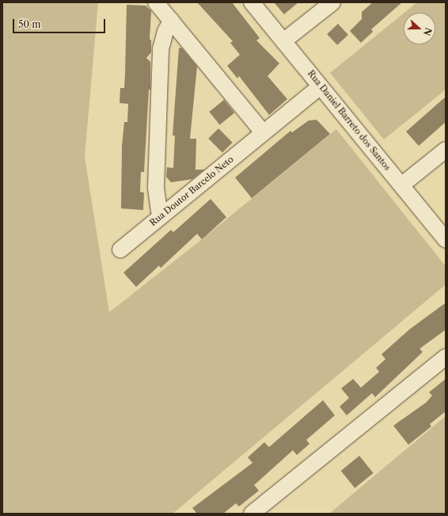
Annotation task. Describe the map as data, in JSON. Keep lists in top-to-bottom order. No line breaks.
{"streets":{"street":["Rua Daniel Barreto dos Santos","Rua Doutor Barcelo Neto"]},"crossings":[["Rua Daniel Barreto dos Santos","Rua Doutor Barcelo Neto"]],"scale_bar":"50 m","north":"right"}
